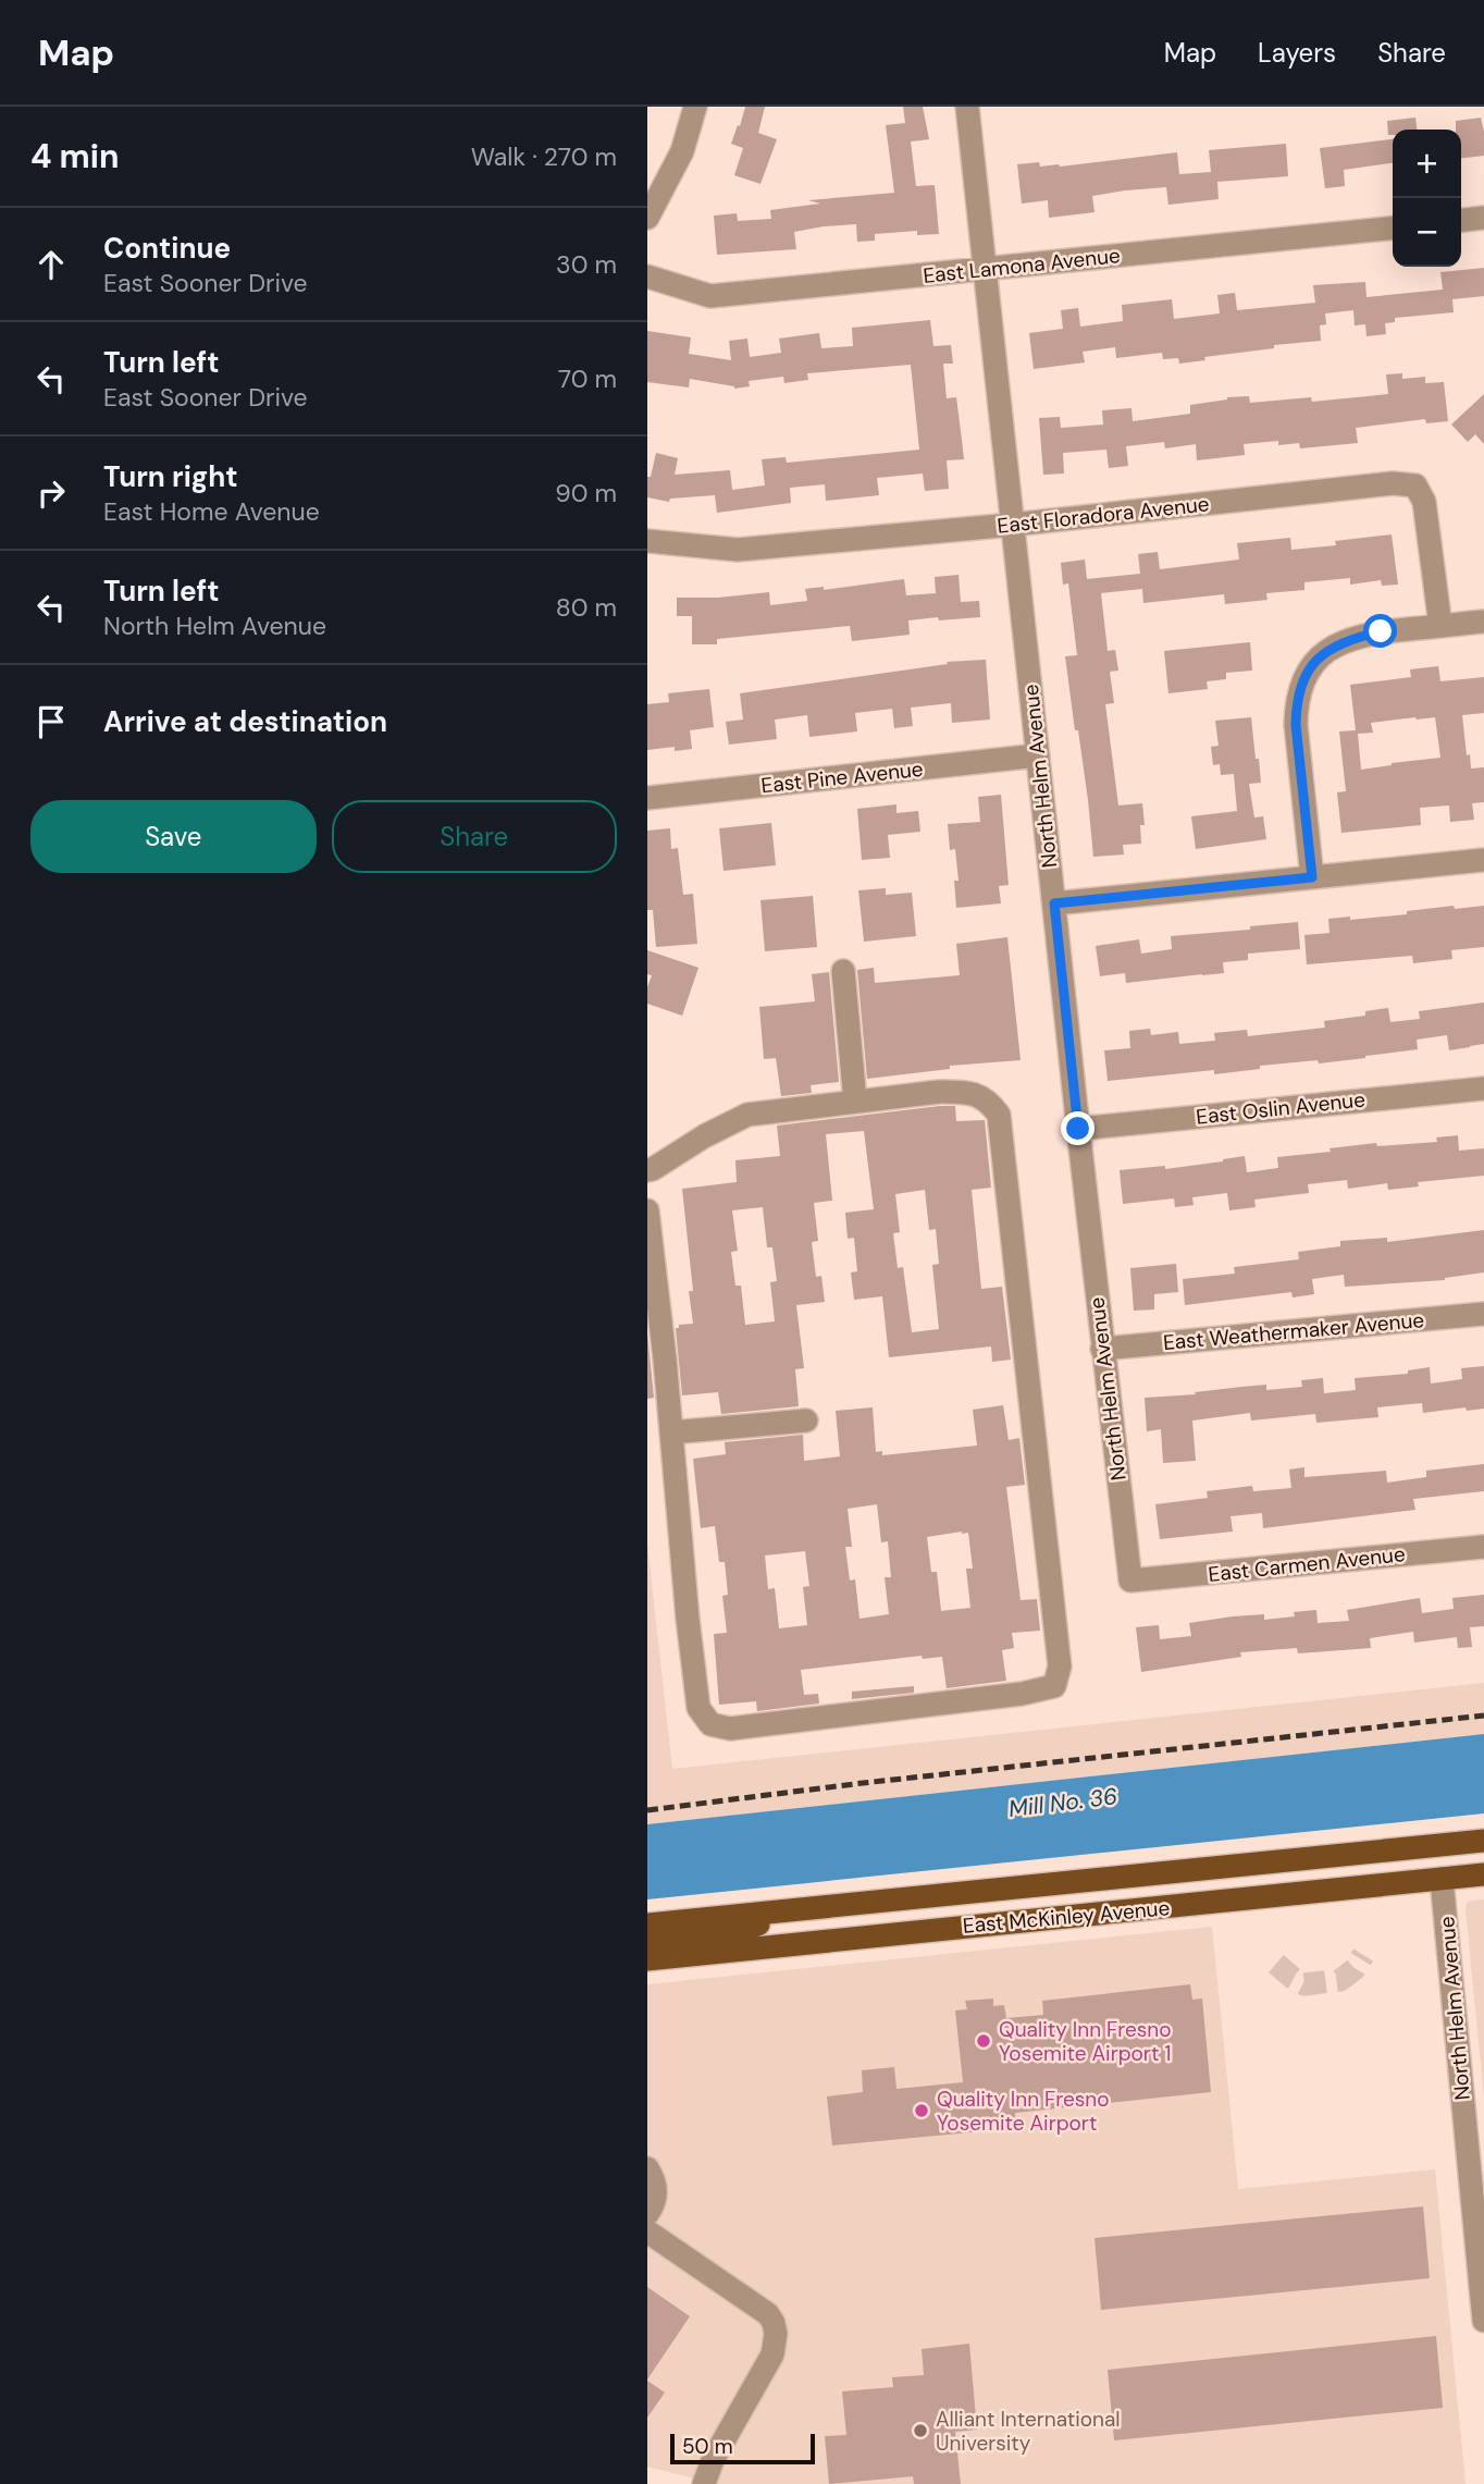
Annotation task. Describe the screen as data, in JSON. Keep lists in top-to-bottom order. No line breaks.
{"streets":{"main road":["East McKinley Avenue"],"street":["East Lamona Avenue","East Floradora Avenue","North Helm Avenue","East Pine Avenue","East Oslin Avenue","East Weathermaker Avenue","East Carmen Avenue"]},"crossings":[["East Lamona Avenue","North Helm Avenue"],["East Floradora Avenue","North Helm Avenue"],["North Helm Avenue","East Pine Avenue"],["North Helm Avenue","East Oslin Avenue"],["North Helm Avenue","East Weathermaker Avenue"],["North Helm Avenue","East Carmen Avenue"],["North Helm Avenue","East McKinley Avenue"]],"water":["Mill No. 36"],"places":["Quality Inn Fresno Yosemite Airport 1","Quality Inn Fresno Yosemite Airport","Alliant International University"],"scale_bar":"50 m","page":{"header":"Map","nav":["Map","Layers","Share"],"heading":["4 min","Walk · 270 m"],"map_buttons":["+","−"],"list":[["Continue","East Sooner Drive","30 m"],["Turn left","East Sooner Drive","70 m"],["Turn right","East Home Avenue","90 m"],["Turn left","North Helm Avenue","80 m"],"Arrive at destination"],"buttons":["Save","Share"],"scale":"50 m"}}
